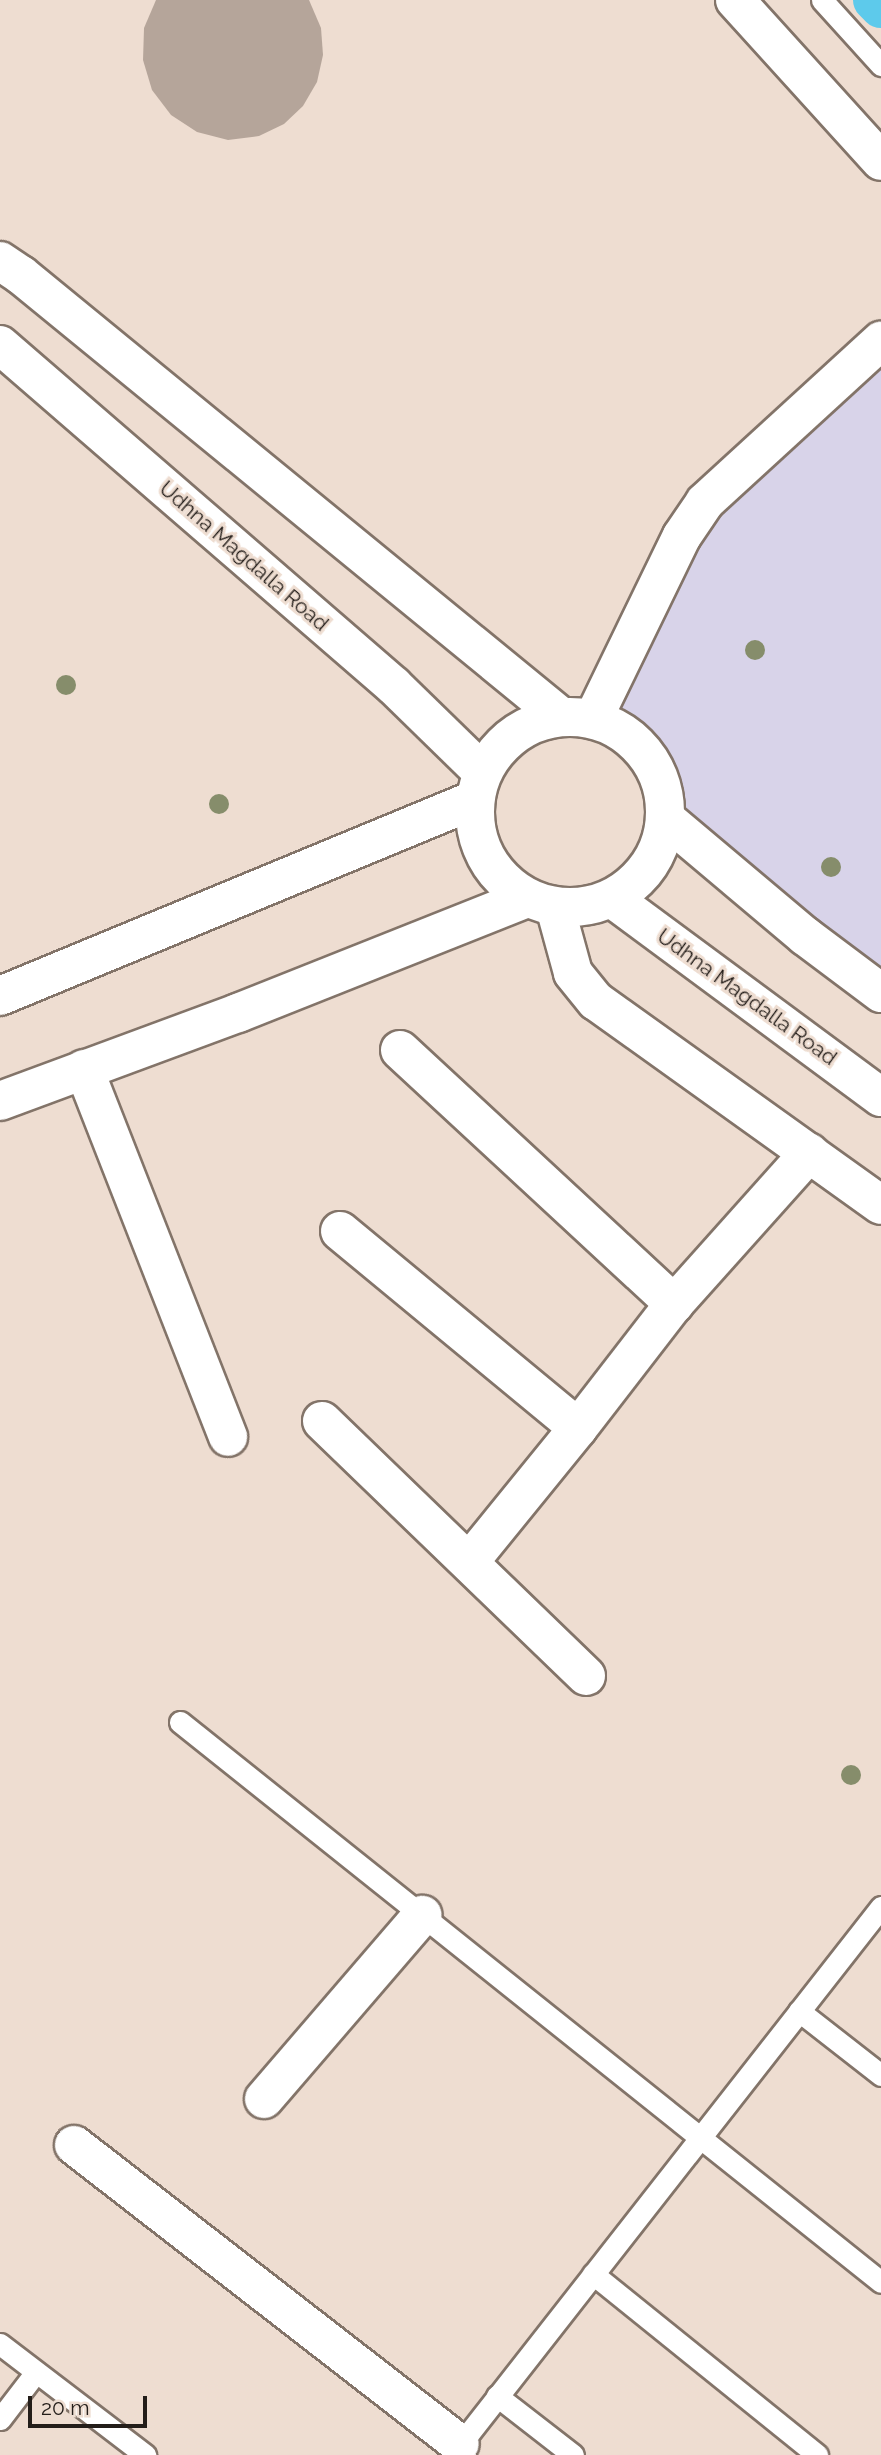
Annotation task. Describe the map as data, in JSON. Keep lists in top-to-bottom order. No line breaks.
{"streets":{"street":["Udhna Magdalla Road"]},"scale_bar":"20 m"}
